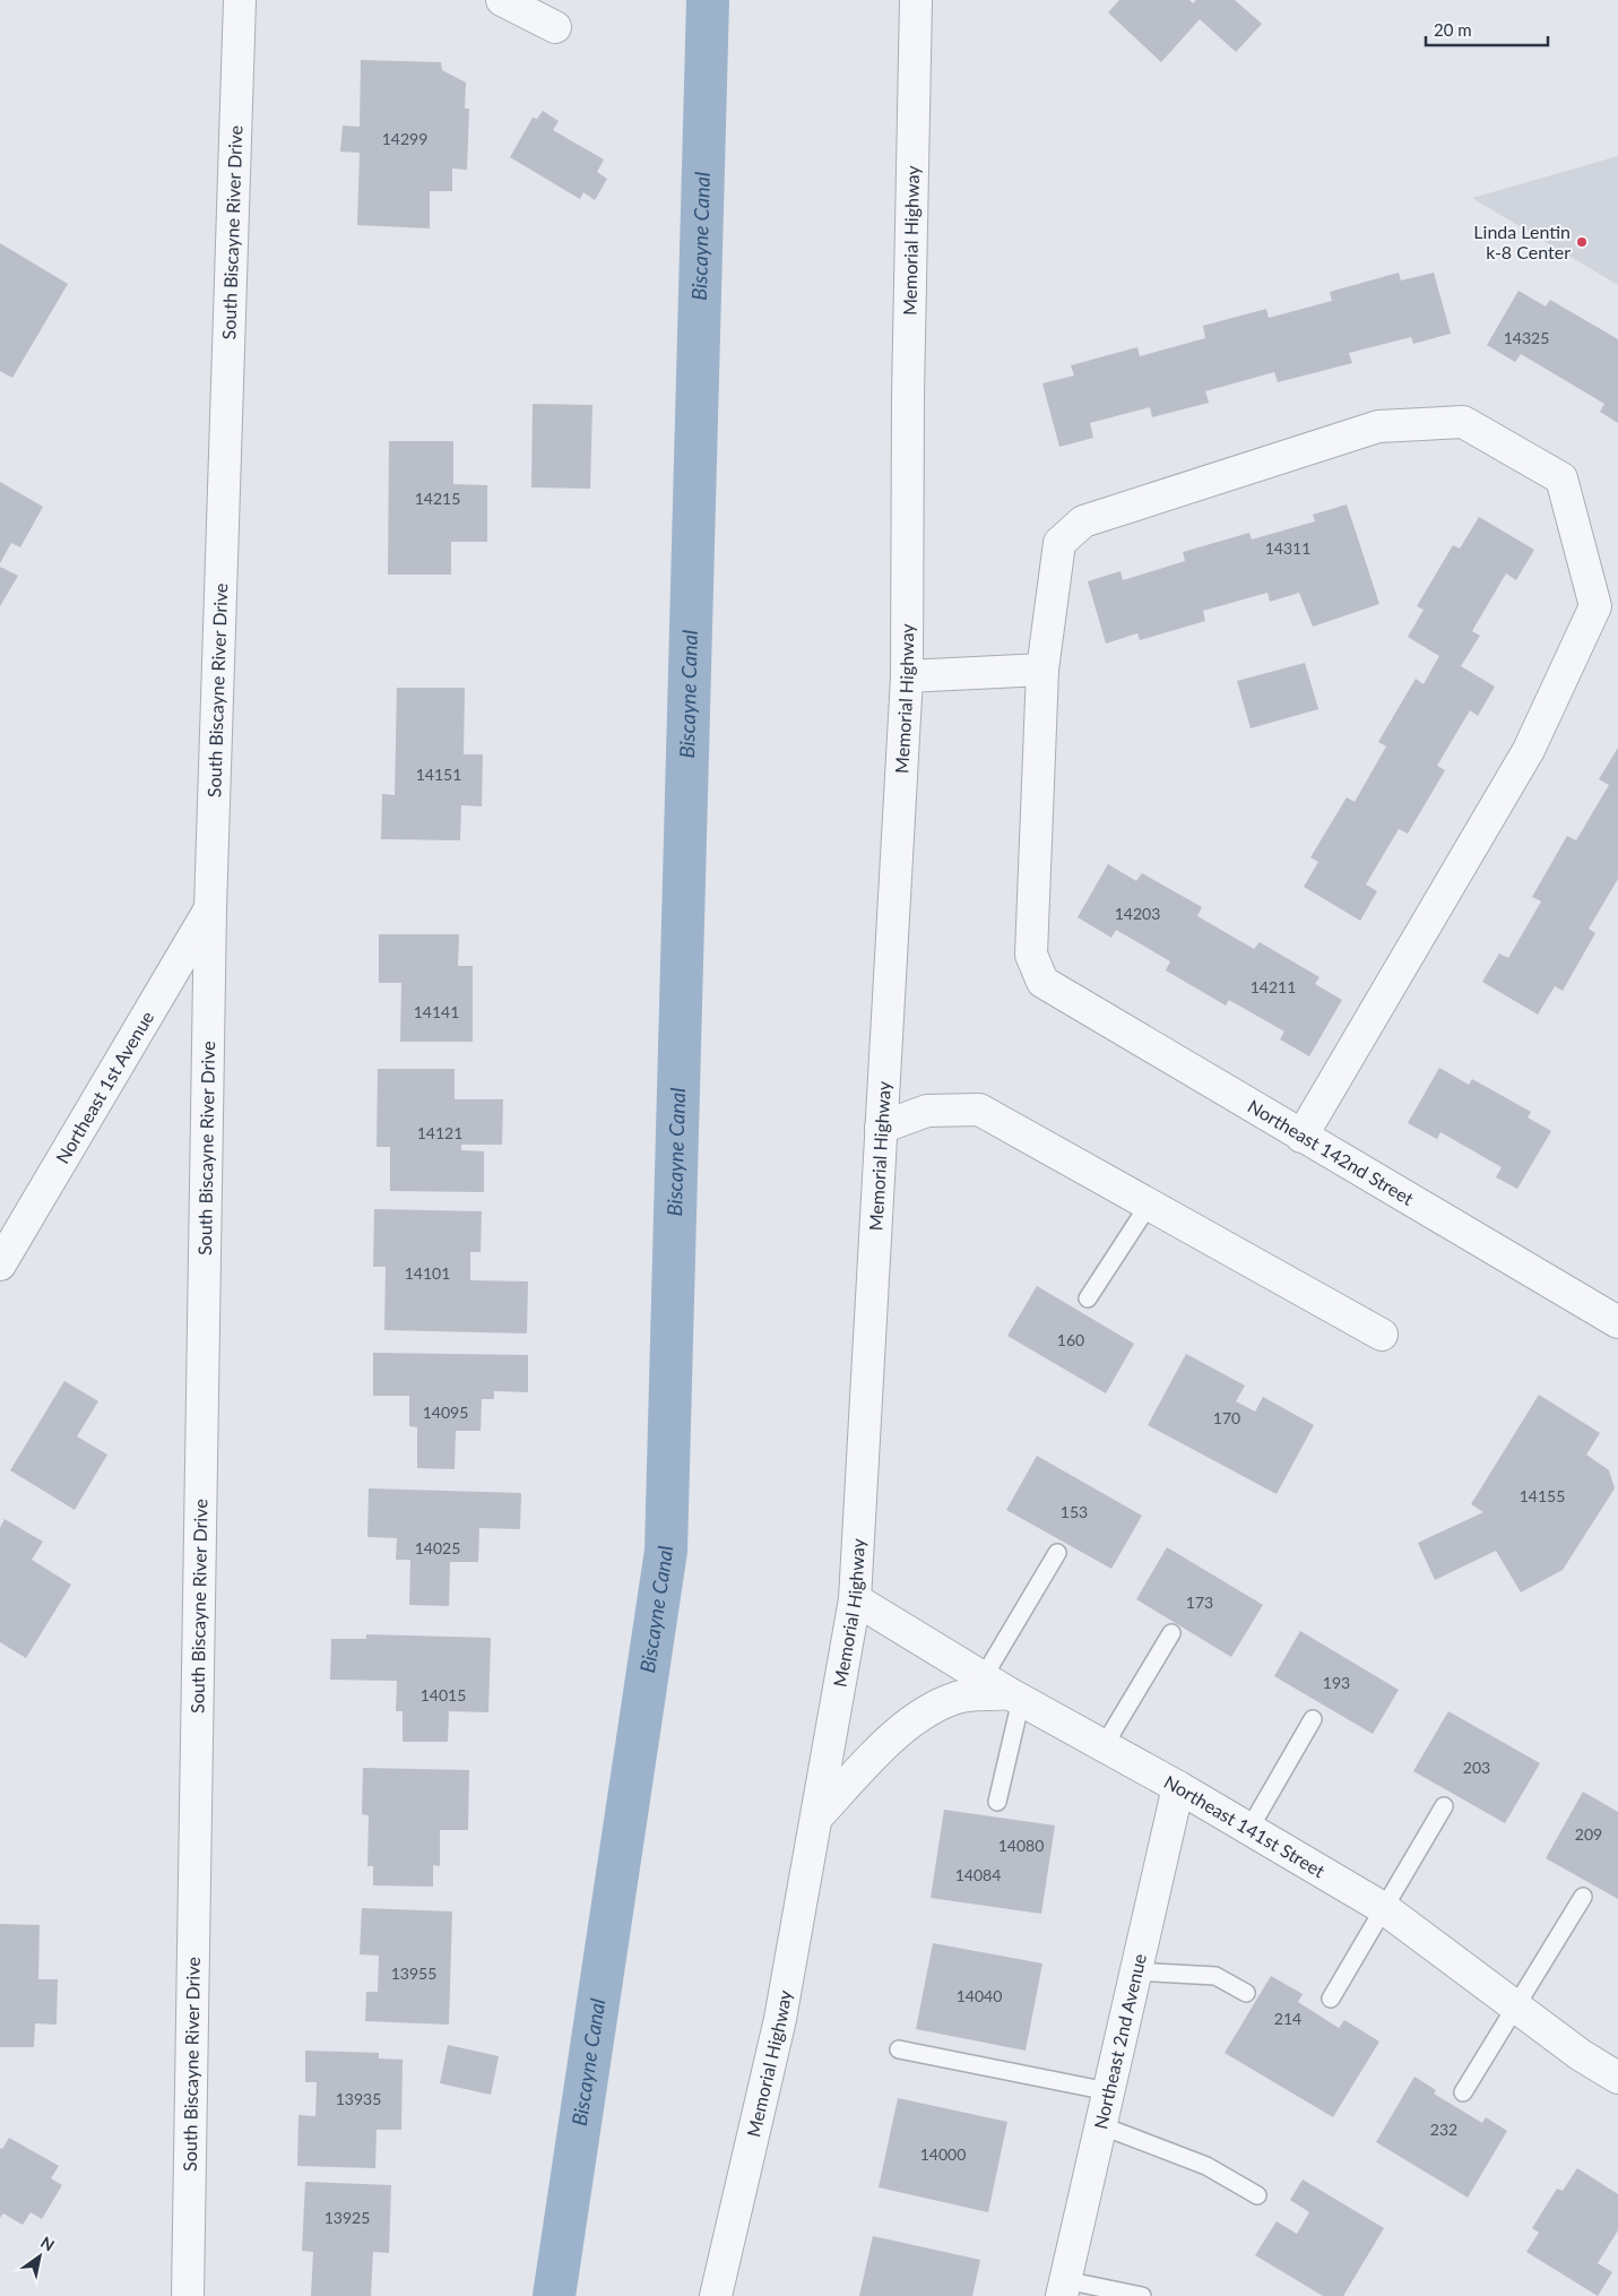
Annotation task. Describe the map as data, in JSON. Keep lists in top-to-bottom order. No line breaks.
{"streets":{"street":["South Biscayne River Drive","Memorial Highway","Northeast 1st Avenue","Northeast 142nd Street","Northeast 141st Street","Northeast 2nd Avenue"]},"crossings":[["South Biscayne River Drive","Northeast 1st Avenue"],["Memorial Highway","Northeast 141st Street"],["Northeast 141st Street","Northeast 2nd Avenue"]],"water":["Biscayne Canal"],"places":["Linda Lentin k-8 Center"],"house_numbers":["14299","14325","14215","14311","14151","14203","14211","14141","14121","14101","160","14095","170","14155","153","14025","173","193","14015","203","209","14080","14084","13955","14040","214","13935","232","14000","13925"],"scale_bar":"20 m","north":"top right"}
